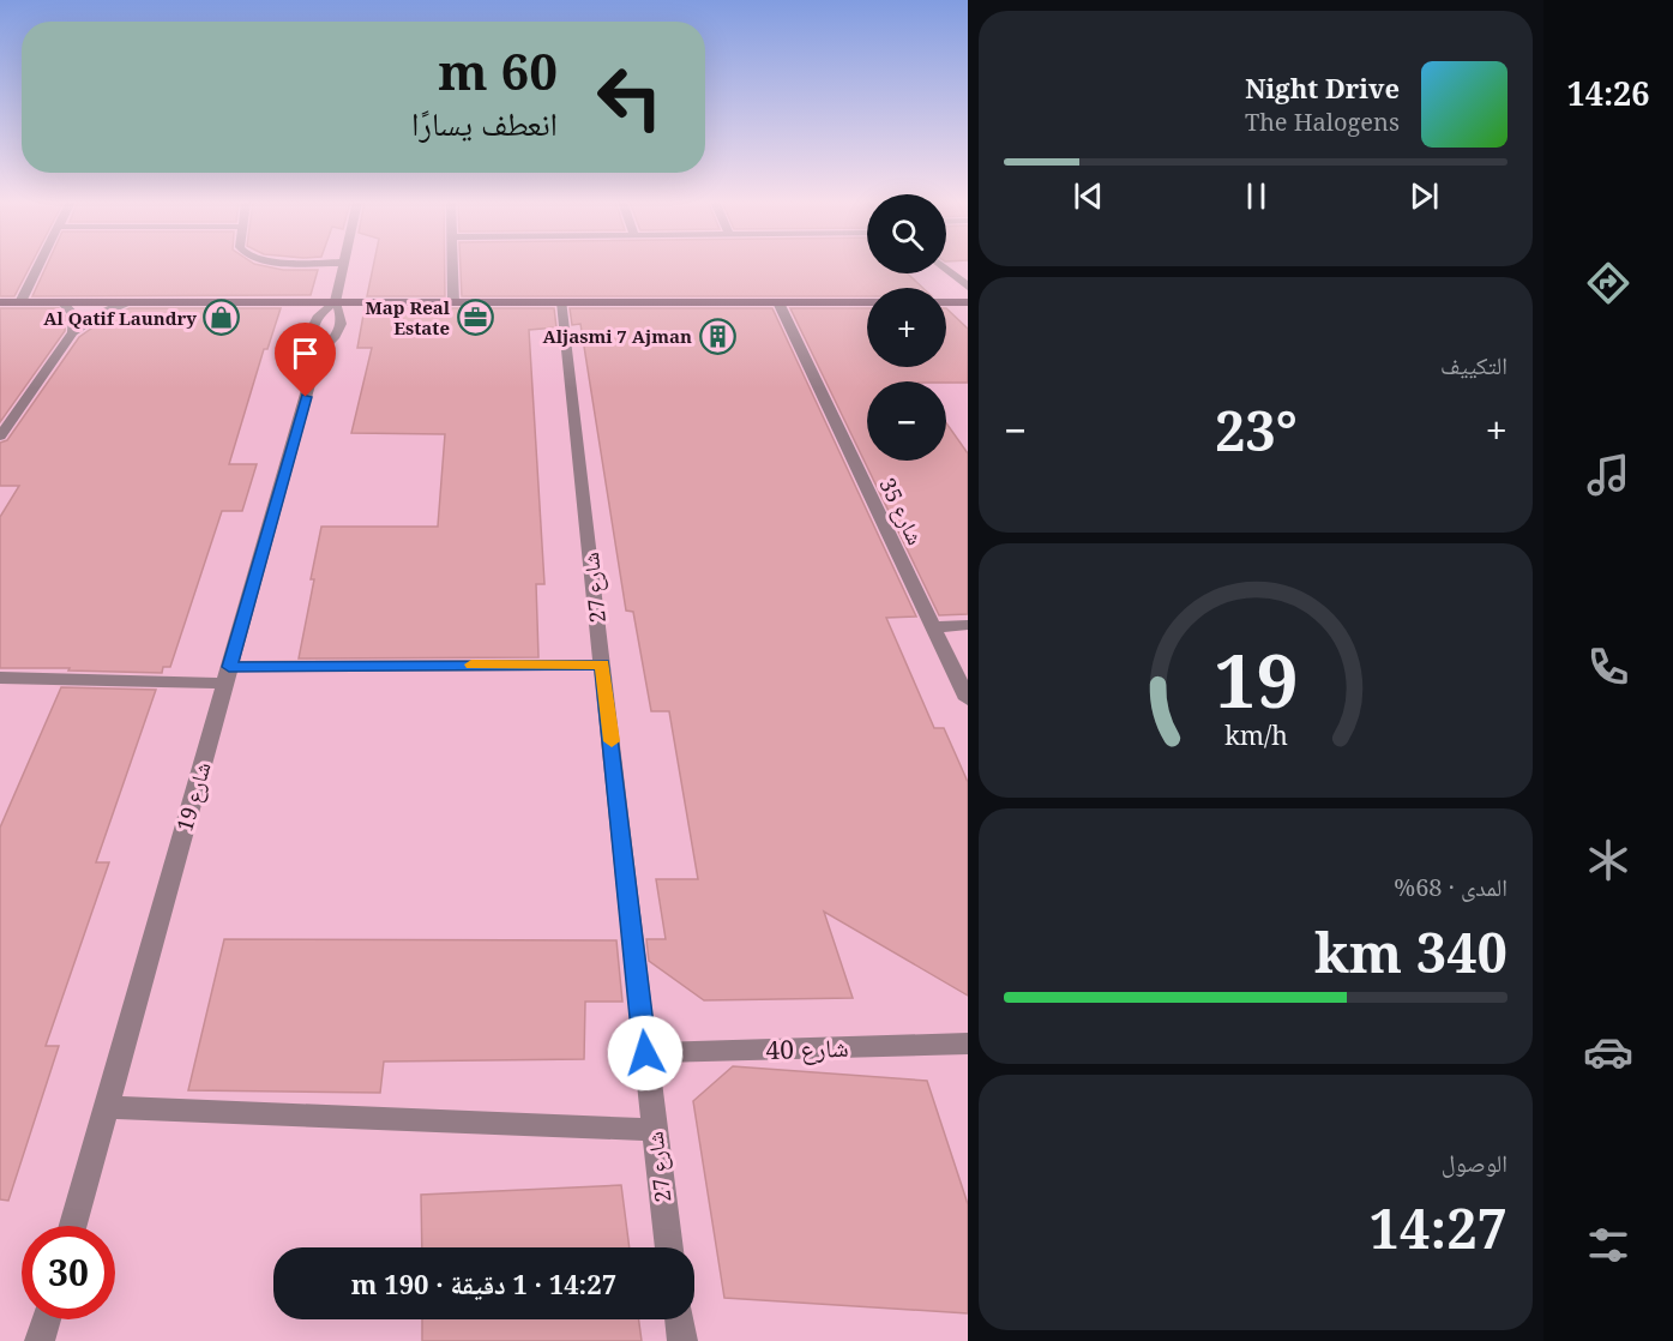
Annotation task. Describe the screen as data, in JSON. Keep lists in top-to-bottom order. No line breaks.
{"streets":{"street":["شارع 35","شارع 27","شارع 19","شارع 40"]},"crossings":[["شارع 27","شارع 40"]],"places":{"shop":["Al Qatif Laundry"],"office":["Map Real Estate"],"building":["Aljasmi 7 Ajman"]},"page":{"tabs":"14:26","turn":["60 m","انعطف يسارًا"],"song":["Night Drive","The Halogens"],"map_buttons":["+","−"],"tile":["التكييف",["المدى · 68%","340 km"],["الوصول","14:27"]],"heat":["−","23°","+"],"limit":"30","trip":"14:27 · 1 دقيقة · 190 m","gauge":["19","km/h"]}}
